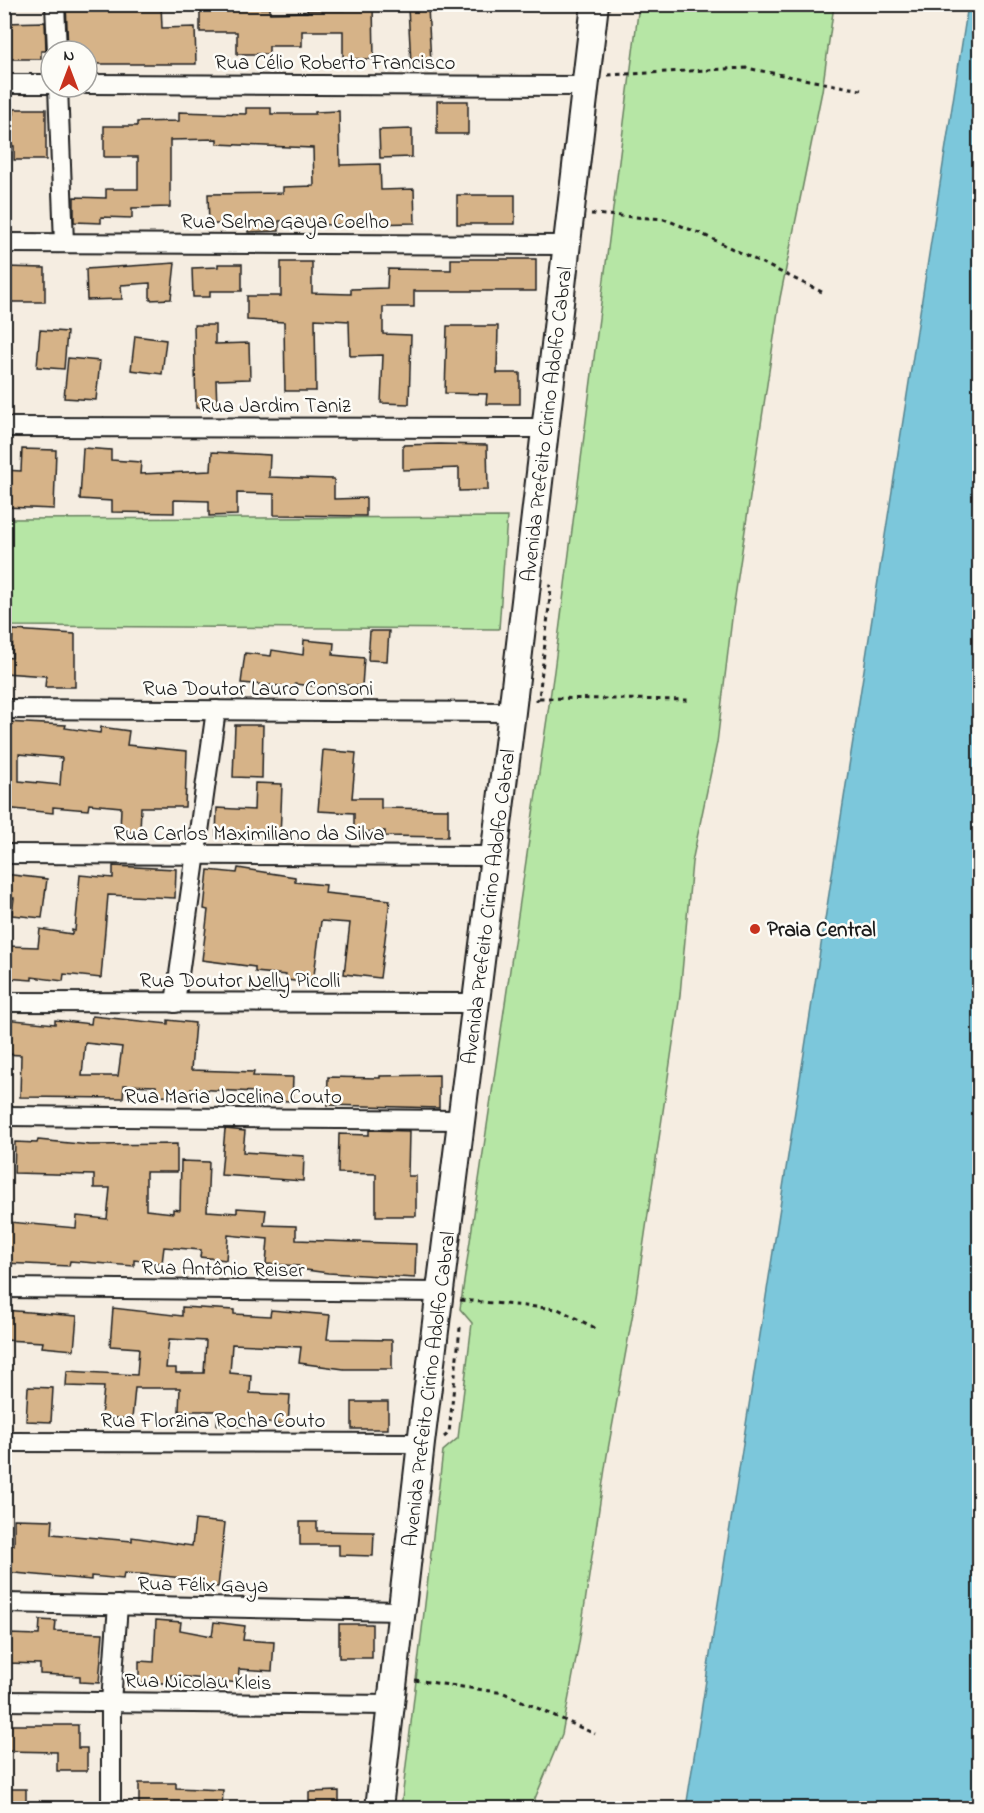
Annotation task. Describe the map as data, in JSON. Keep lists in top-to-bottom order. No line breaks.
{"streets":{"main road":["Avenida Prefeito Cirino Adolfo Cabral"],"street":["Rua Célio Roberto Francisco","Rua Selma Gaya Coelho","Rua Jardim Taniz","Rua Doutor Lauro Consoni","Rua Carlos Maximiliano da Silva","Rua Doutor Nelly Picolli","Rua Maria Jocelina Couto","Rua Antônio Reiser","Rua Florzina Rocha Couto","Rua Félix Gaya","Rua Nicolau Kleis"]},"crossings":[["Rua Célio Roberto Francisco","Avenida Prefeito Cirino Adolfo Cabral"],["Rua Selma Gaya Coelho","Avenida Prefeito Cirino Adolfo Cabral"],["Rua Jardim Taniz","Avenida Prefeito Cirino Adolfo Cabral"],["Avenida Prefeito Cirino Adolfo Cabral","Rua Doutor Lauro Consoni"],["Avenida Prefeito Cirino Adolfo Cabral","Rua Carlos Maximiliano da Silva"],["Avenida Prefeito Cirino Adolfo Cabral","Rua Doutor Nelly Picolli"],["Avenida Prefeito Cirino Adolfo Cabral","Rua Maria Jocelina Couto"],["Avenida Prefeito Cirino Adolfo Cabral","Rua Antônio Reiser"],["Avenida Prefeito Cirino Adolfo Cabral","Rua Florzina Rocha Couto"],["Avenida Prefeito Cirino Adolfo Cabral","Rua Félix Gaya"],["Avenida Prefeito Cirino Adolfo Cabral","Rua Nicolau Kleis"]],"places":["Praia Central"],"north":"top"}
